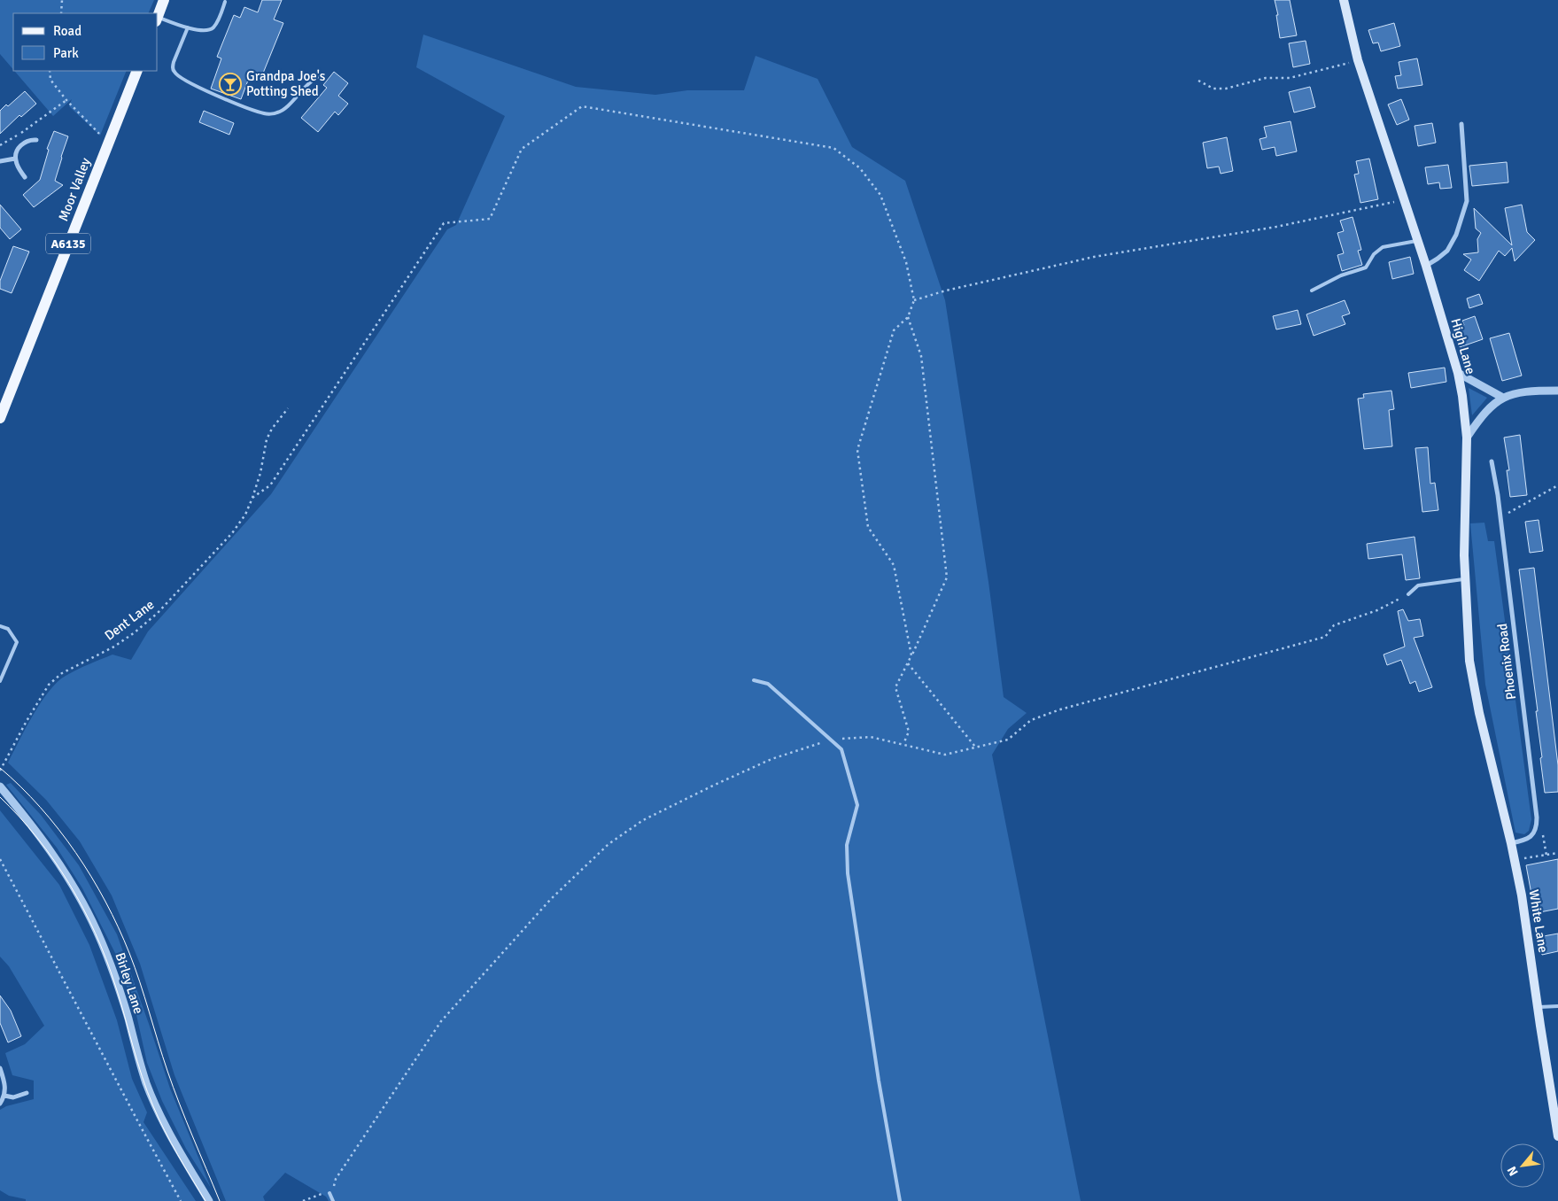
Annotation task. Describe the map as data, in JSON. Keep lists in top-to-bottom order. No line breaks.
{"streets":{"main road":["Moor Valley","A6135","High Lane","White Lane"],"street":["Phoenix Road","Birley Lane"],"path":["Dent Lane"]},"crossings":[["High Lane","White Lane"]],"places":{"bar":["Grandpa Joe's Potting Shed"]},"legend":["Road","Park"],"north":"bottom left"}
